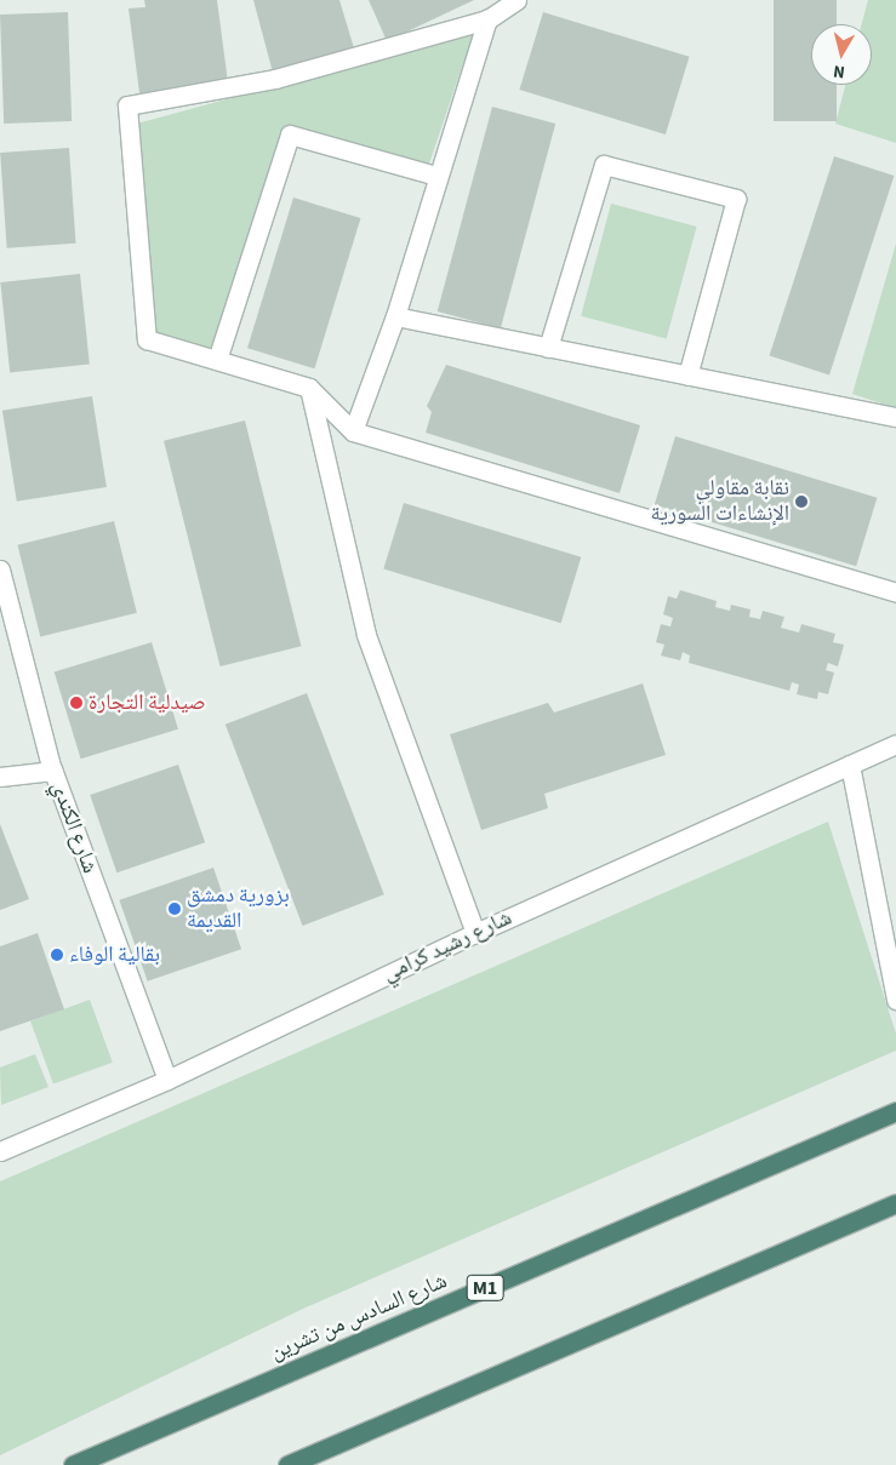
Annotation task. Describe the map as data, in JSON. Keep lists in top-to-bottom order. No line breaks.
{"streets":{"highway":["M1","شارع السادس من تشرين"],"street":["شارع الكندي","شارع رشيد كرامي"]},"crossings":[["شارع الكندي","شارع رشيد كرامي"]],"places":["نقابة مقاولي الإنشاءات السورية","صيدلية التجارة","بزورية دمشق القديمة","بقالية الوفاء"],"north":"bottom"}
